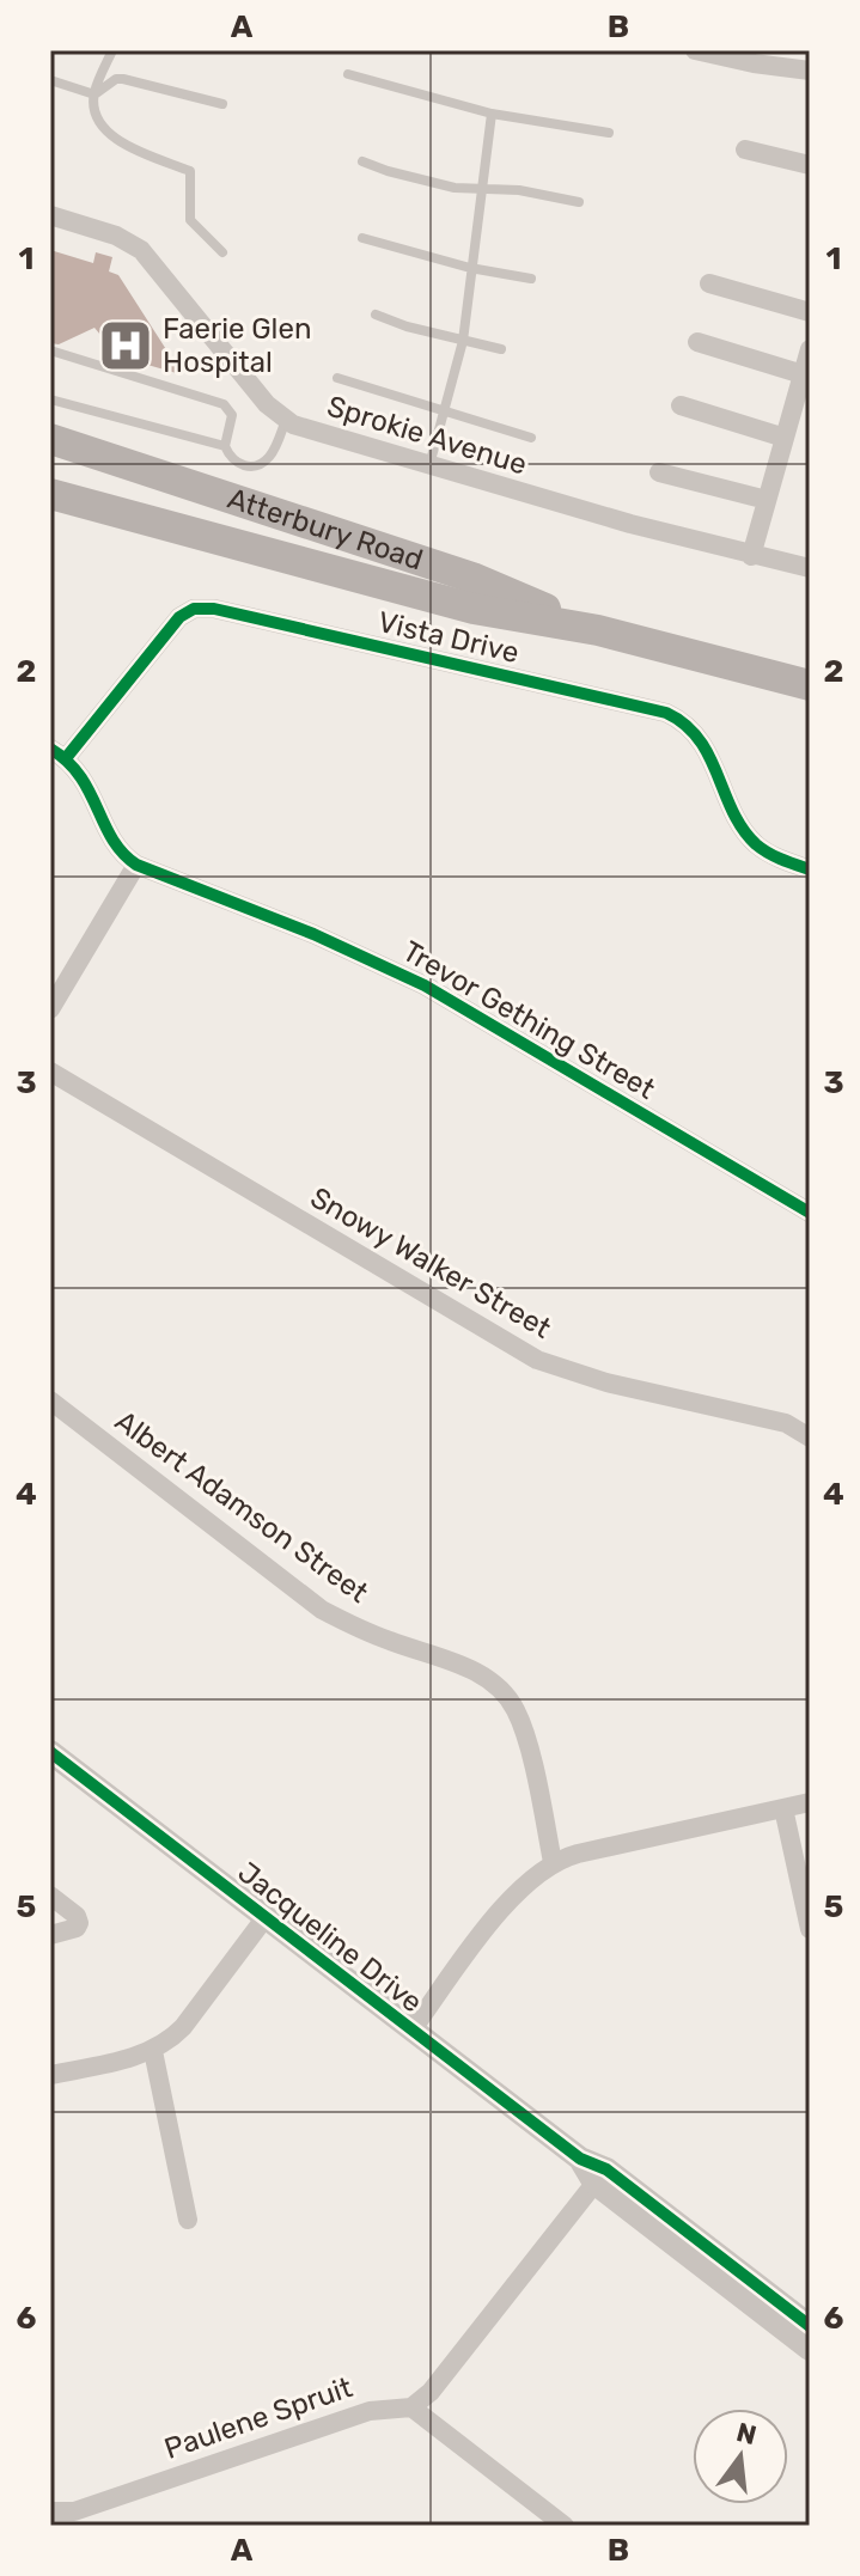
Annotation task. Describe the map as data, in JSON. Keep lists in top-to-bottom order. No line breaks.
{"streets":{"main road":["Atterbury Road"],"street":["Sprokie Avenue","Vista Drive","Trevor Gething Street","Snowy Walker Street","Albert Adamson Street","Jacqueline Drive","Paulene Spruit"]},"places":{"hospital":["Faerie Glen Hospital"]},"north":"top","grid":{"columns":["A","B"],"rows":["1","2","3","4","5","6"]}}
